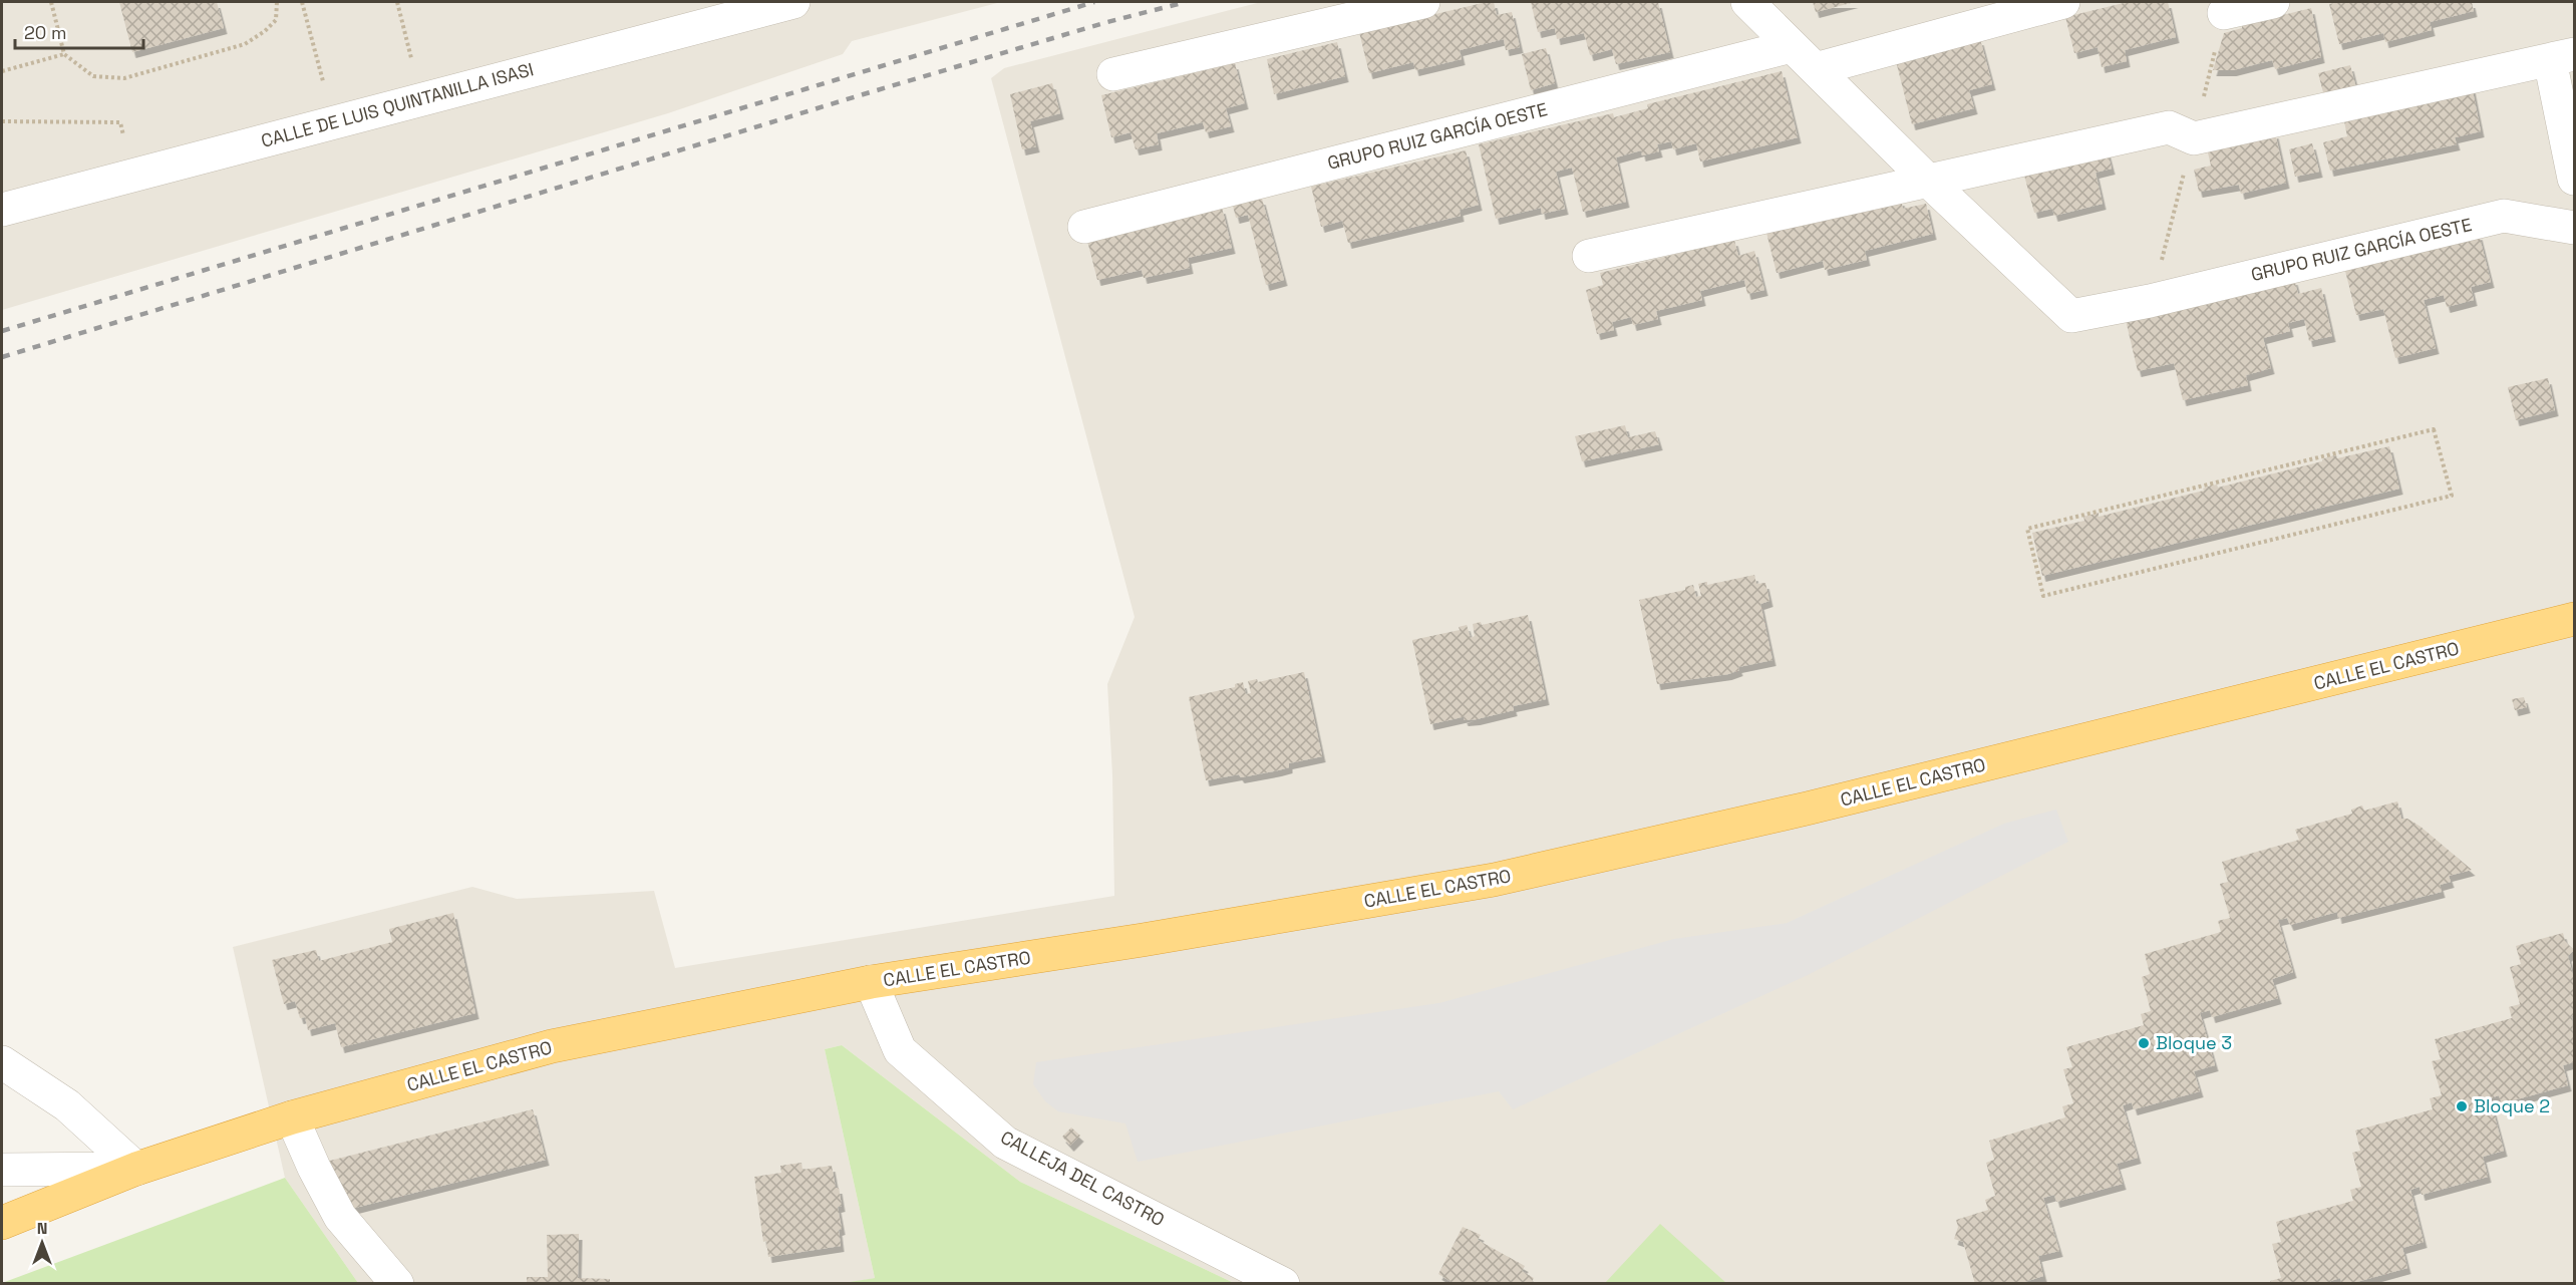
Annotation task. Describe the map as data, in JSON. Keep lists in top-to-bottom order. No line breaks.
{"streets":{"highway":["CALLE EL CASTRO"],"street":["CALLE DE LUIS QUINTANILLA ISASI","GRUPO RUIZ GARCÍA OESTE","CALLEJA DEL CASTRO"]},"crossings":[["CALLE EL CASTRO","CALLEJA DEL CASTRO"]],"places":["Bloque 3","Bloque 2"],"scale_bar":"20 m","north":"top"}
